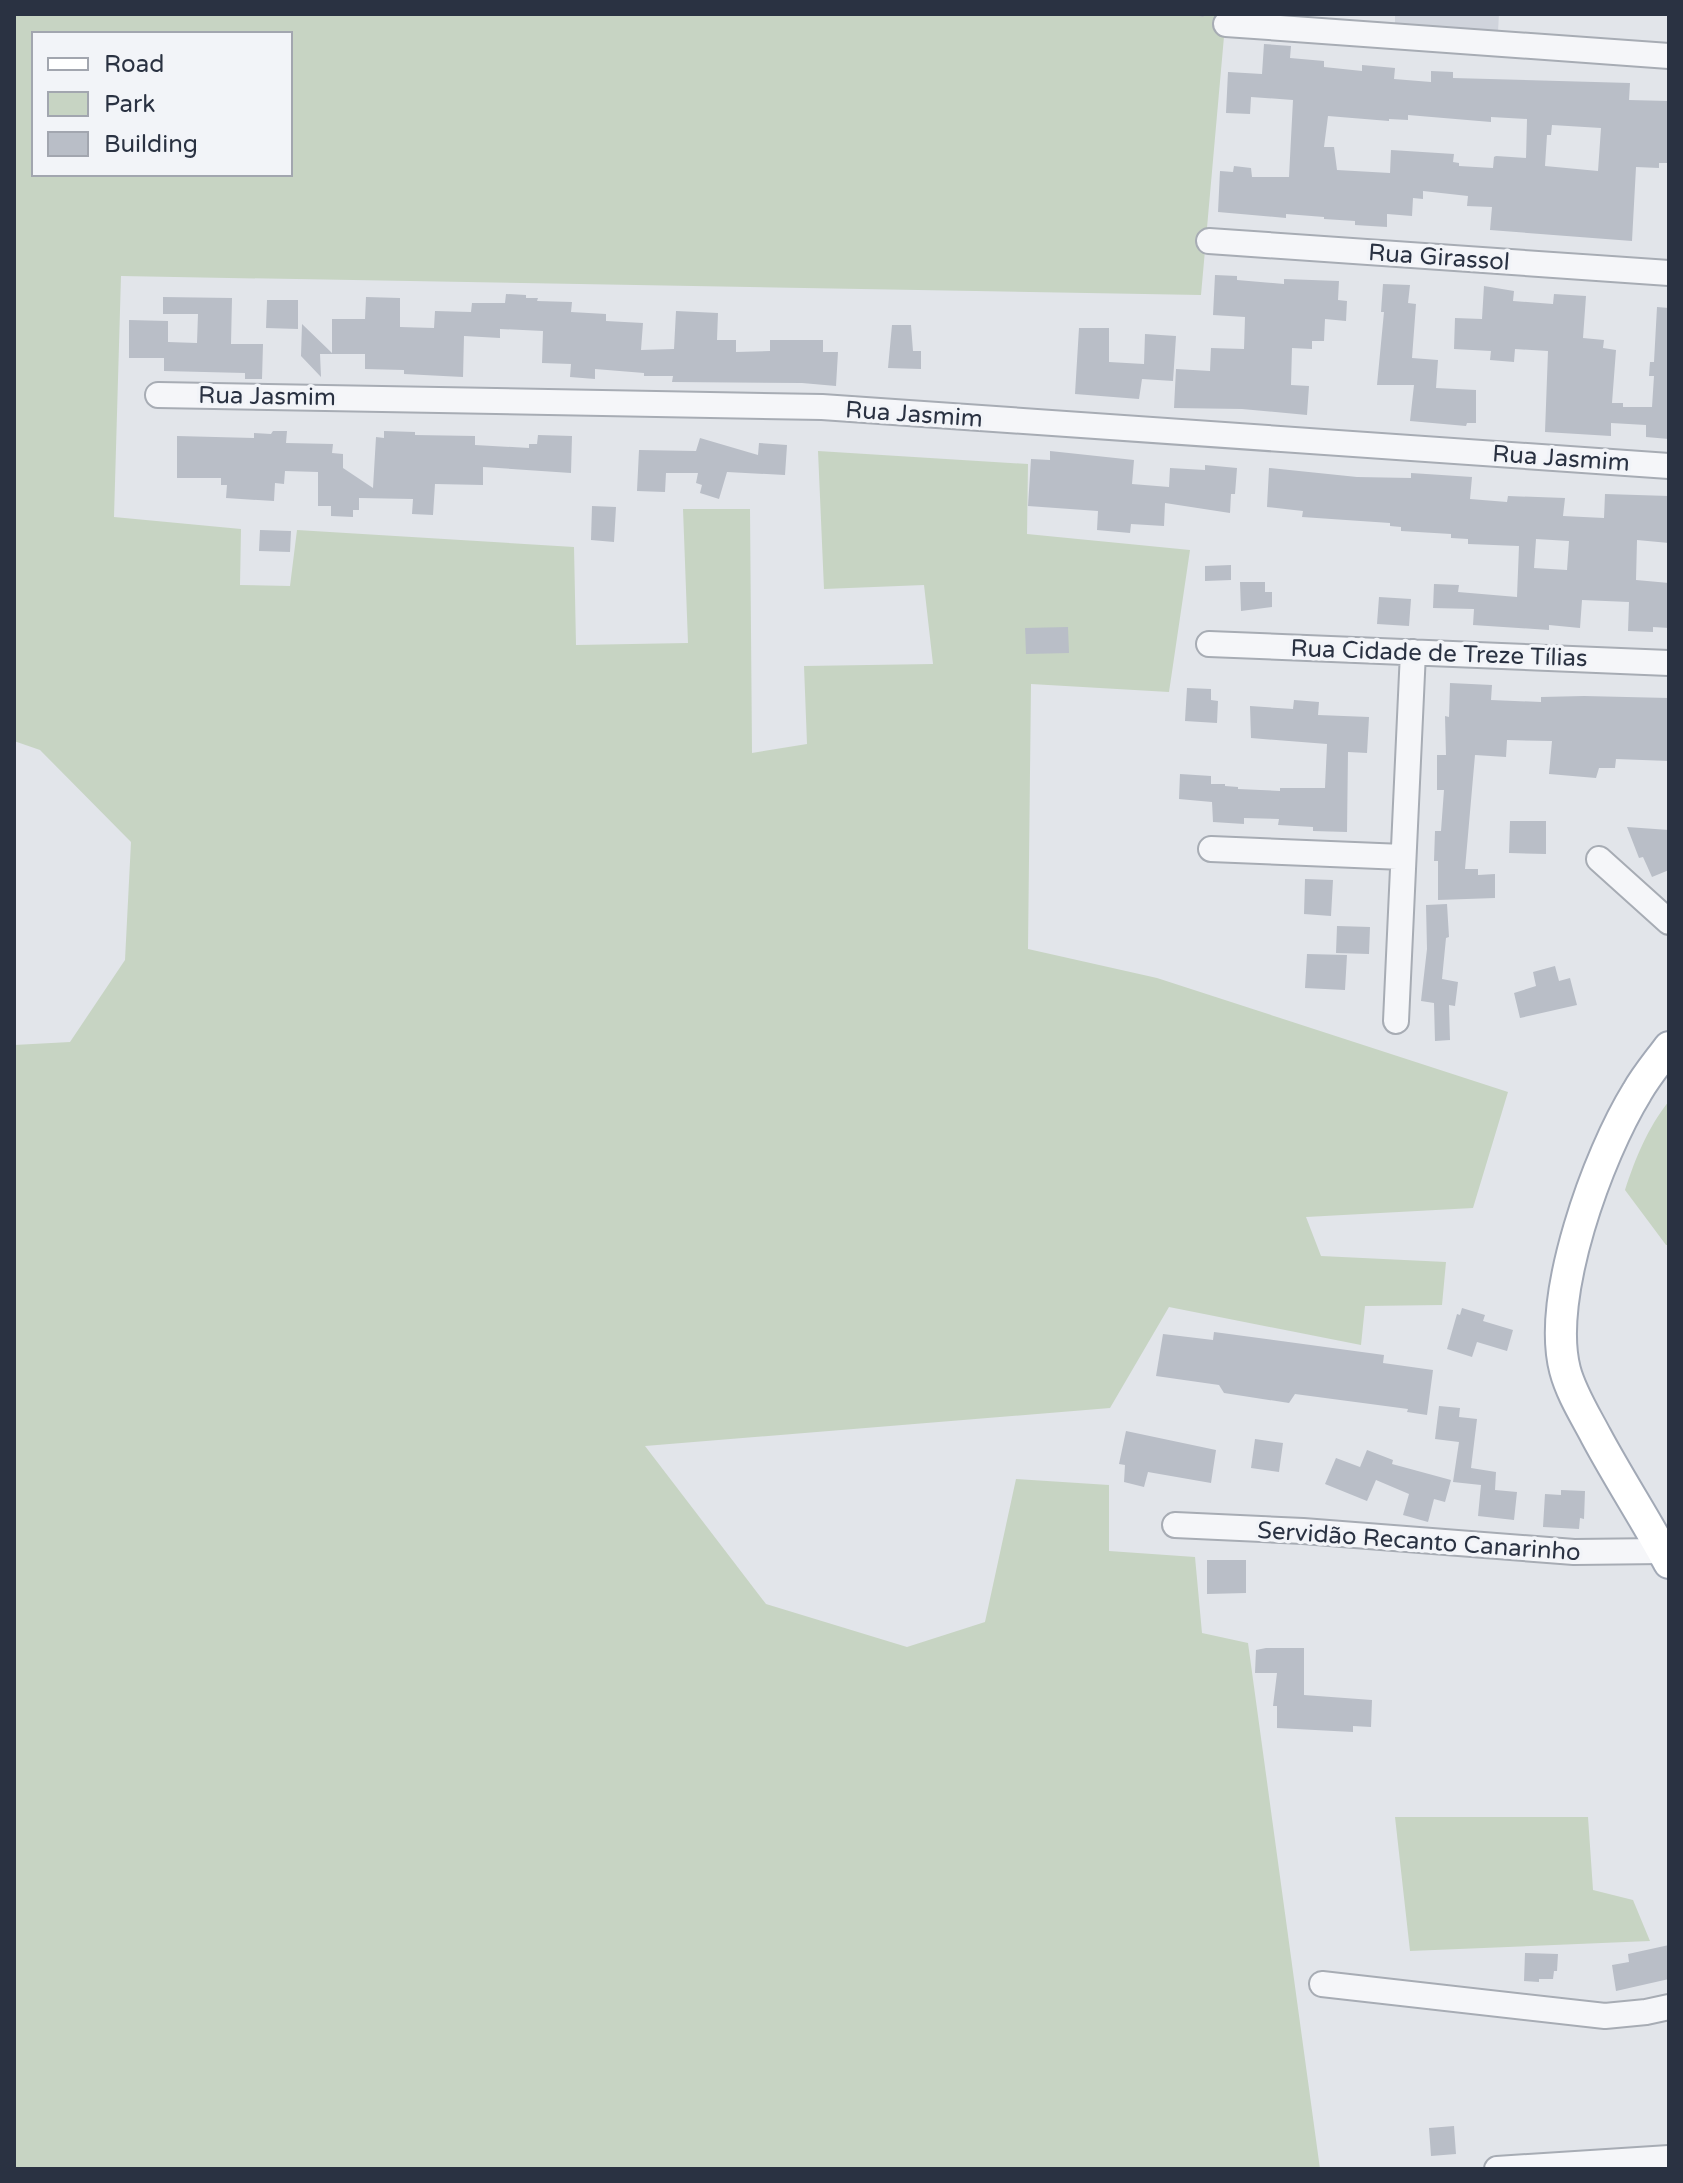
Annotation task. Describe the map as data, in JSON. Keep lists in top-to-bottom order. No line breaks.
{"streets":{"street":["Rua Girassol","Rua Jasmim","Rua Cidade de Treze Tílias","Servidão Recanto Canarinho"]},"legend":["Road","Park","Building"]}
